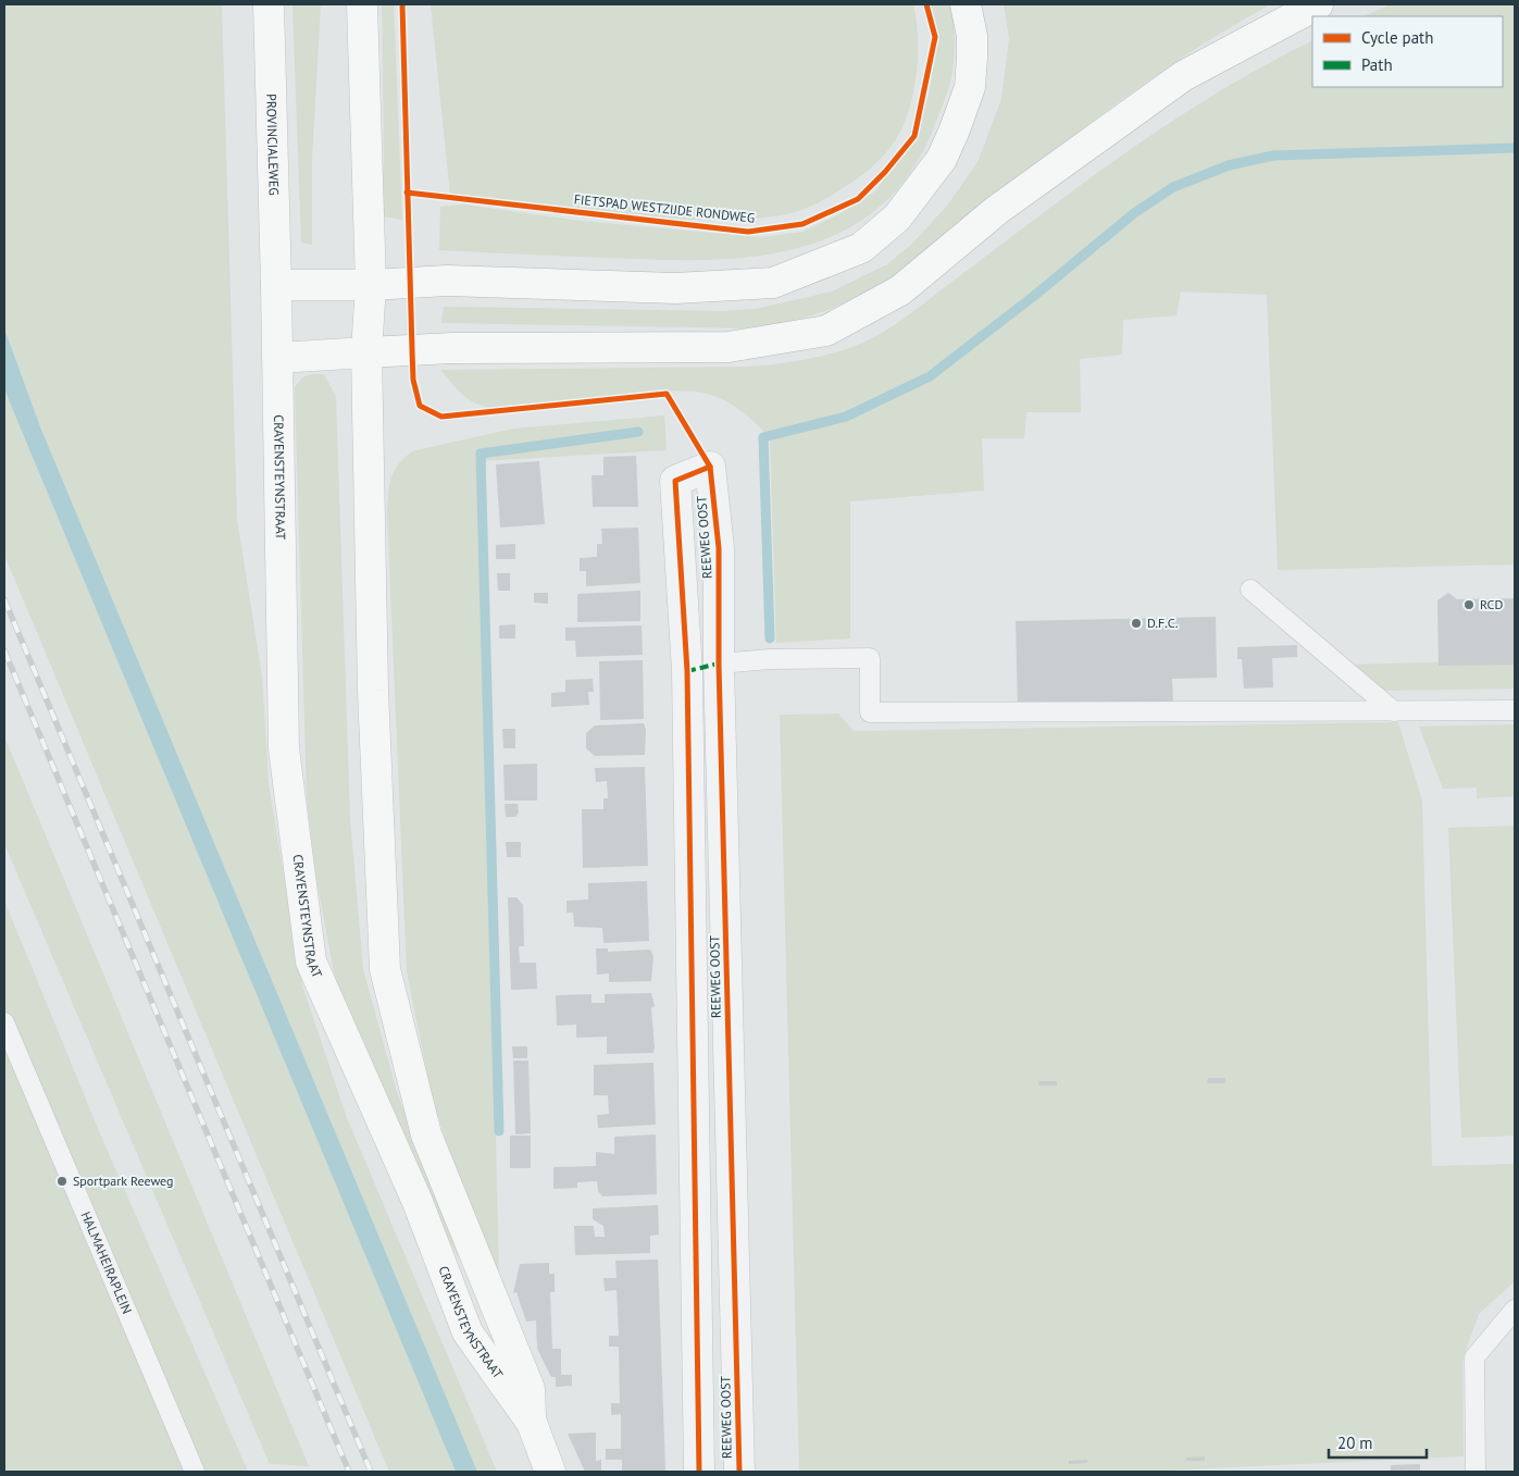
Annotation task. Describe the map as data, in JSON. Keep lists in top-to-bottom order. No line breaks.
{"streets":{"main road":["PROVINCIALEWEG","CRAYENSTEYNSTRAAT"],"street":["REEWEG OOST"],"lane":["HALMAHEIRAPLEIN"],"cycle path":["FIETSPAD WESTZIJDE RONDWEG"]},"crossings":[["PROVINCIALEWEG","CRAYENSTEYNSTRAAT"]],"places":["RCD","D.F.C.","Sportpark Reeweg"],"legend":["Cycle path","Path"],"scale_bar":"20 m"}
